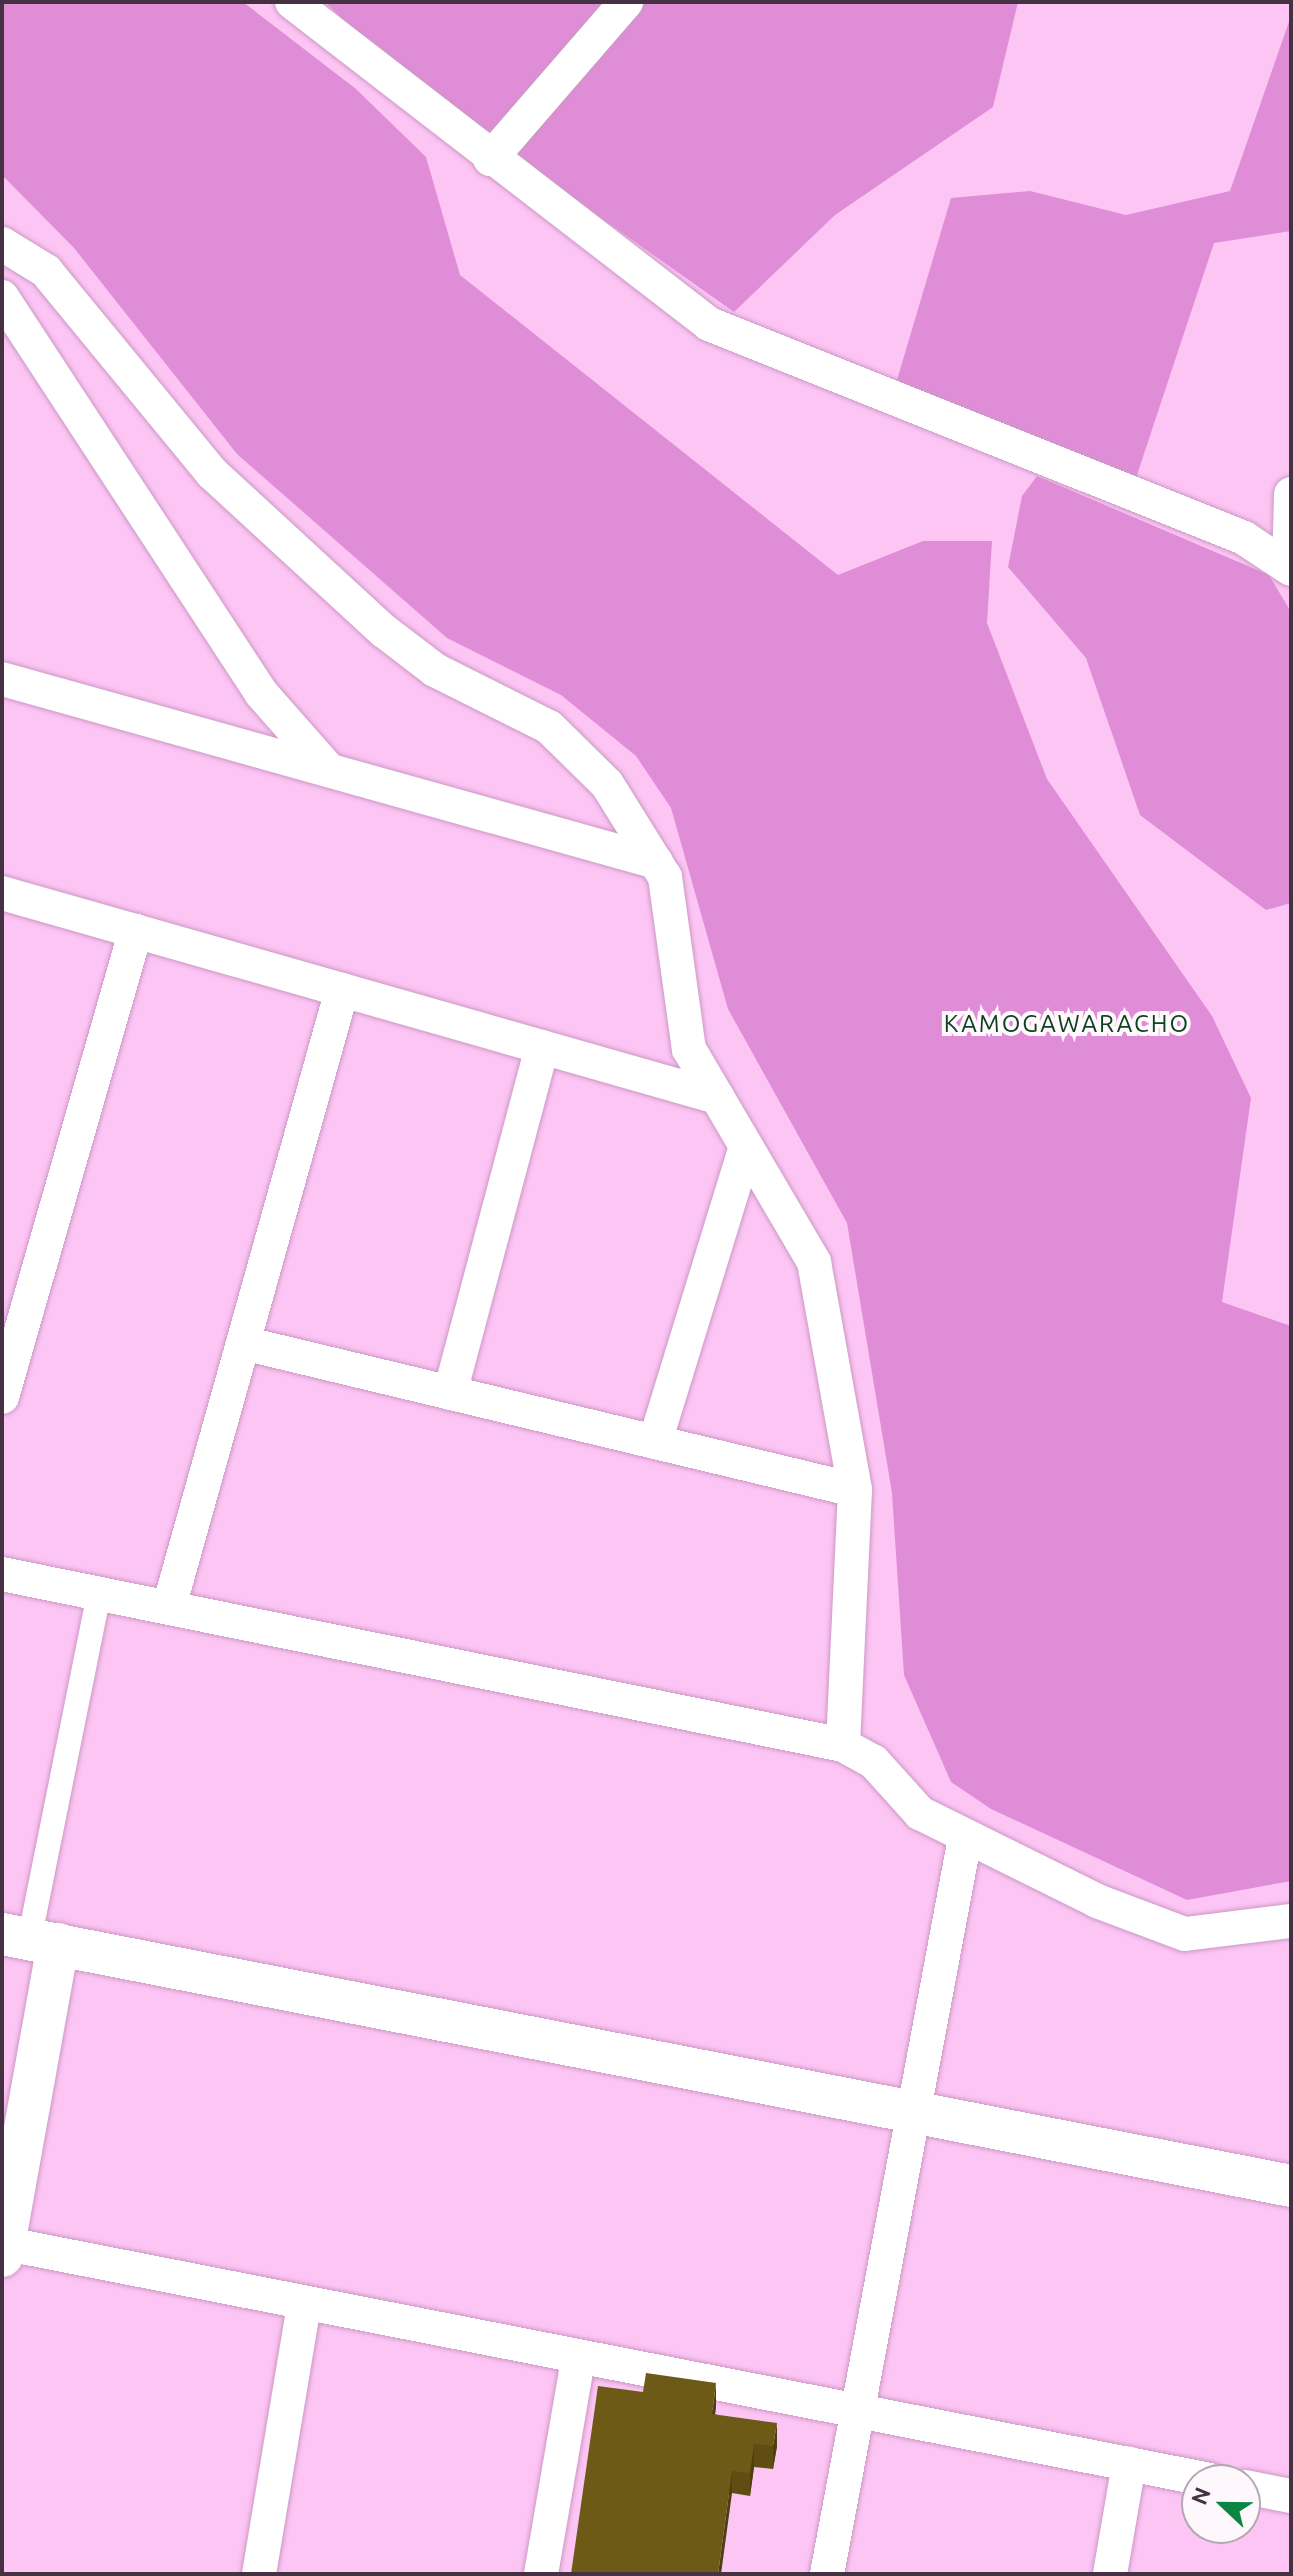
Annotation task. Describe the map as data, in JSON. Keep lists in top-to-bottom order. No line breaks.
{"districts":["KAMOGAWARACHO"],"north":"left"}
